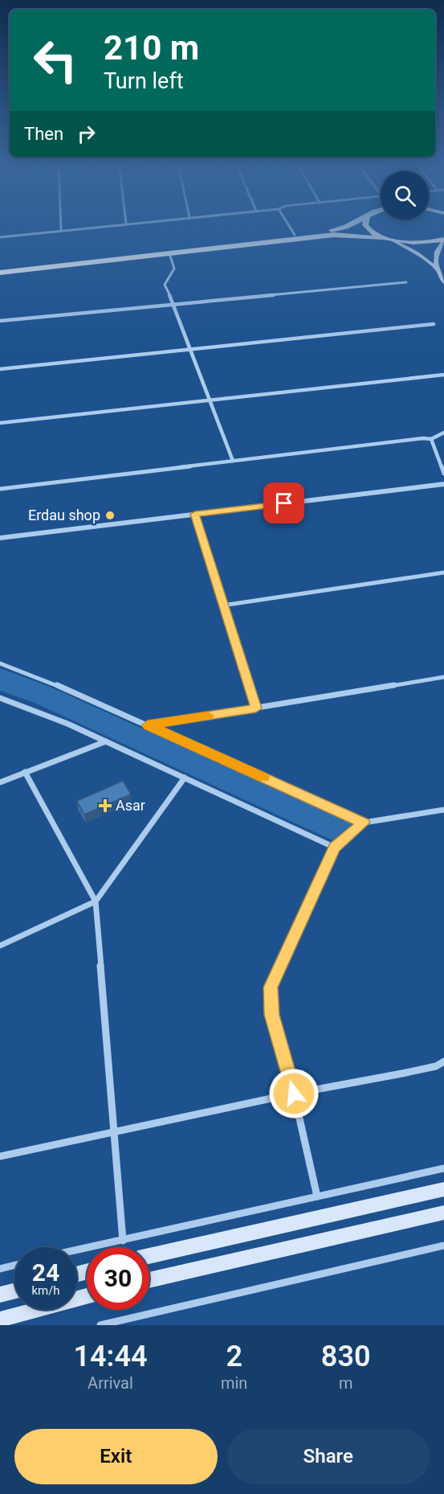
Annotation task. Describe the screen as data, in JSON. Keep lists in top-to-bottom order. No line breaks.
{"places":{"other":["Erdau shop"],"health":["Asar"]},"page":{"turn":["210 m","Turn left"],"then":"Then","speed":"24 km/h","limit":"30","eta":["14:44","Arrival","2","min","830","m"],"buttons":["Exit","Share"]}}
